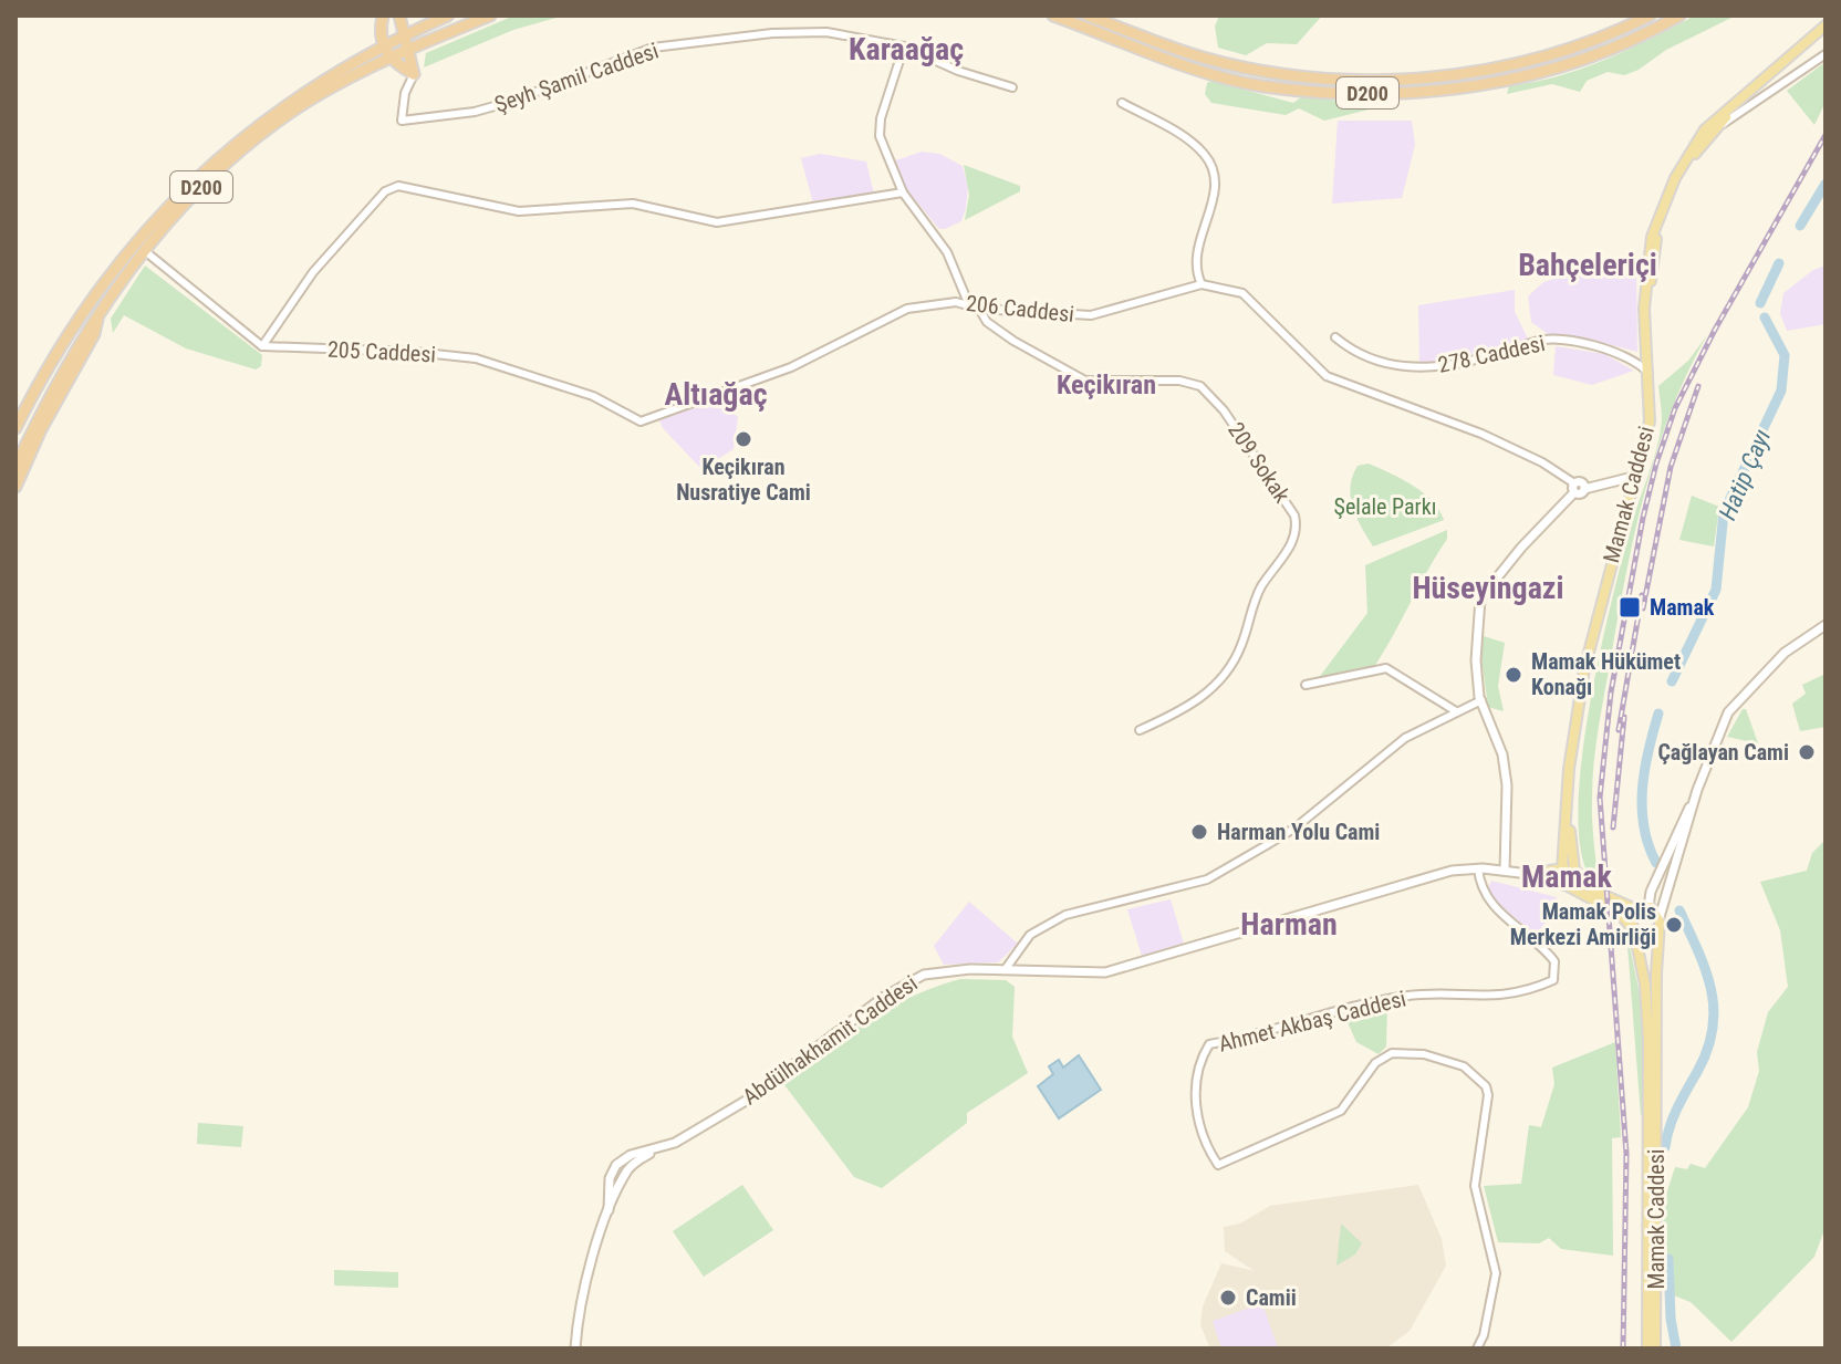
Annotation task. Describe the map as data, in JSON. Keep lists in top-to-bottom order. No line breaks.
{"streets":{"highway":["D200"],"main road":["Mamak Caddesi","Abdülhakhamit Caddesi"],"street":["Şeyh Şamil Caddesi","206 Caddesi","205 Caddesi","278 Caddesi","209 Sokak","Ahmet Akbaş Caddesi"]},"crossings":[["206 Caddesi","205 Caddesi"],["206 Caddesi","209 Sokak"],["278 Caddesi","Mamak Caddesi"],["Ahmet Akbaş Caddesi","Abdülhakhamit Caddesi"]],"districts":["Karaağaç","Bahçeleriçi","Keçikıran","Altıağaç","Hüseyingazi","Mamak","Harman"],"water":["Hatip Çayı"],"parks":["Şelale Parkı"],"places":{"other":["Keçikıran Nusratiye Cami","Mamak Hükümet Konağı","Çağlayan Cami","Harman Yolu Cami","Mamak Polis Merkezi Amirliği","Camii"],"transit":["Mamak"]}}
